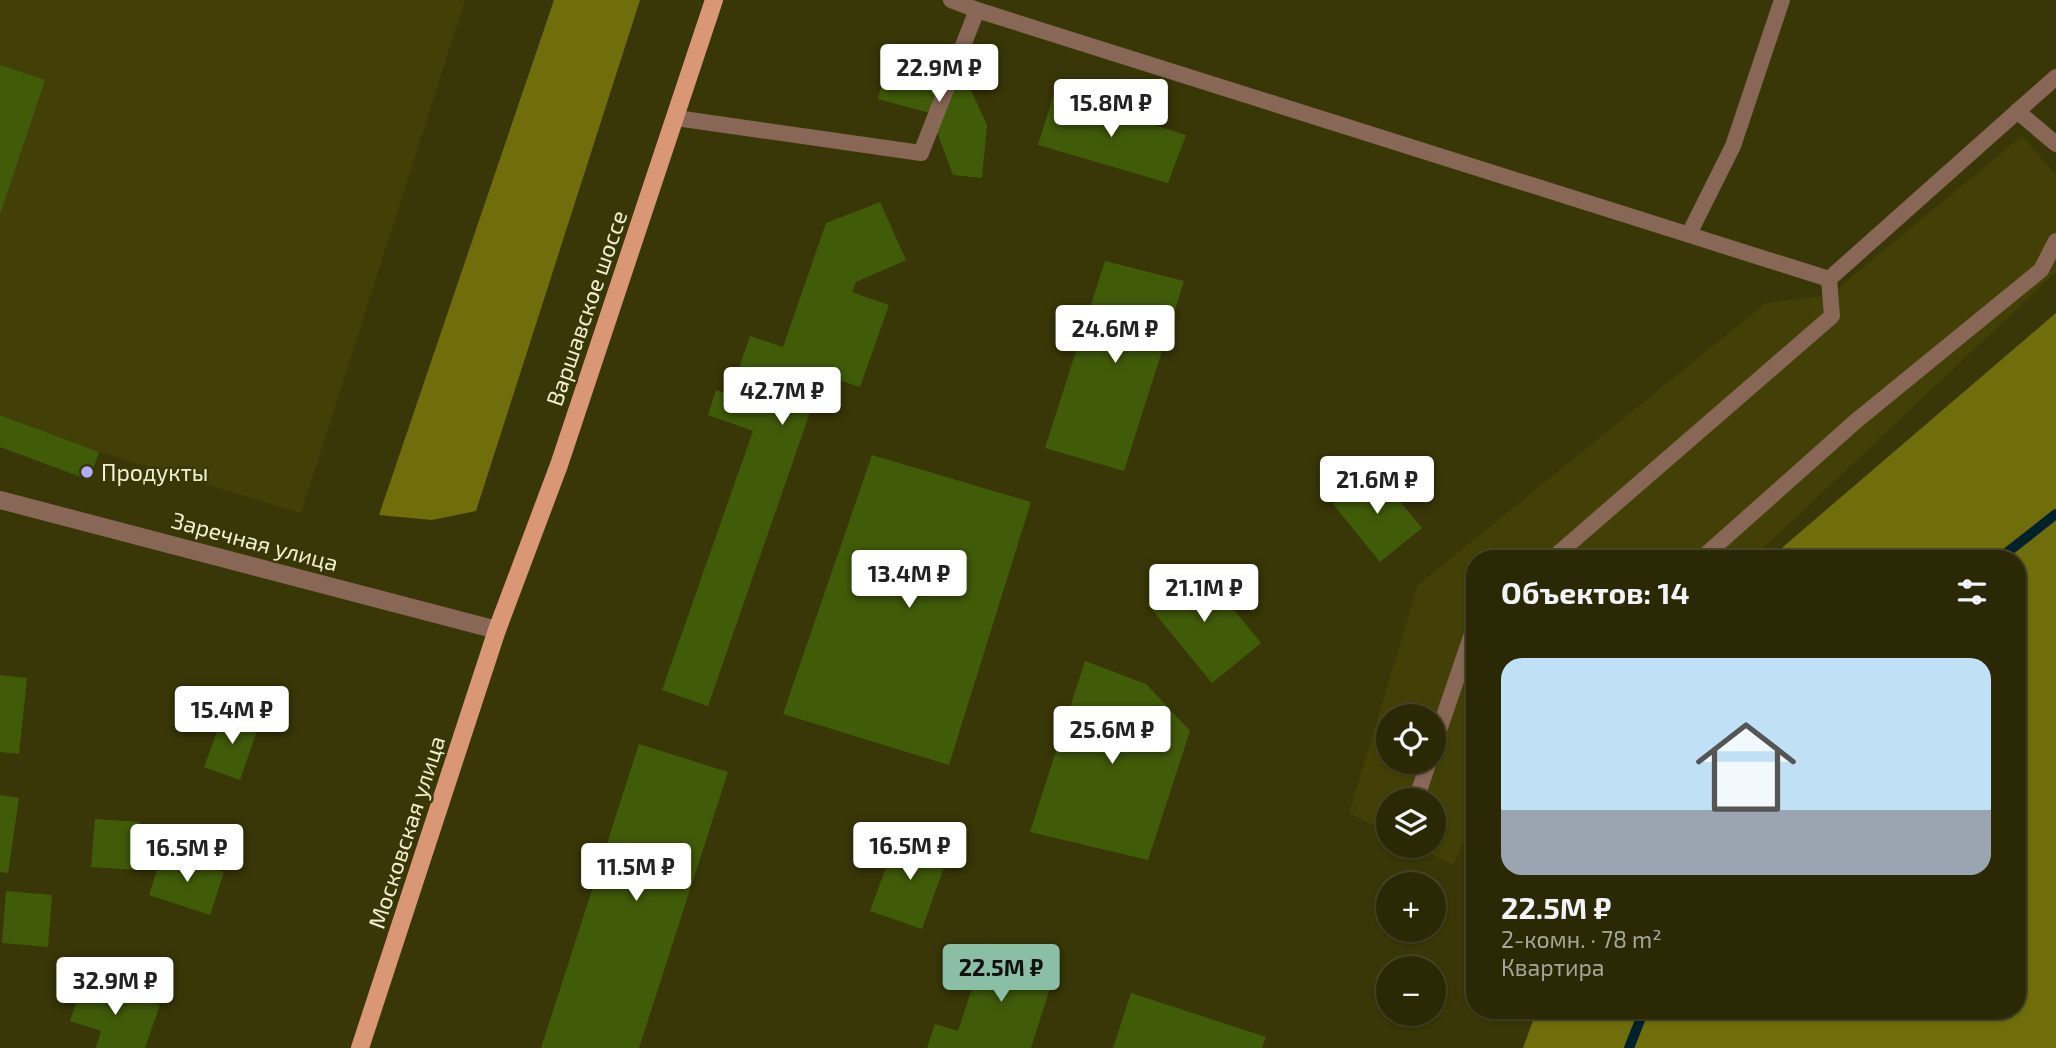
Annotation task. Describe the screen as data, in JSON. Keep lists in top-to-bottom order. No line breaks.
{"streets":{"main road":["Варшавское шоссе","Московская улица"],"street":["Заречная улица"]},"crossings":[["Варшавское шоссе","Заречная улица"],["Варшавское шоссе","Московская улица"],["Заречная улица","Московская улица"]],"places":["Продукты"],"page":{"price":["22.9M ₽","15.8M ₽","24.6M ₽","42.7M ₽","21.6M ₽","13.4M ₽","21.1M ₽","15.4M ₽","25.6M ₽","16.5M ₽","16.5M ₽","11.5M ₽","22.5M ₽","32.9M ₽"],"heading":"Объектов: 14","list":[{"name":"22.5M ₽","note":"2-комн. · 78 m² · Квартира"}],"map_buttons":["+","−"]}}
